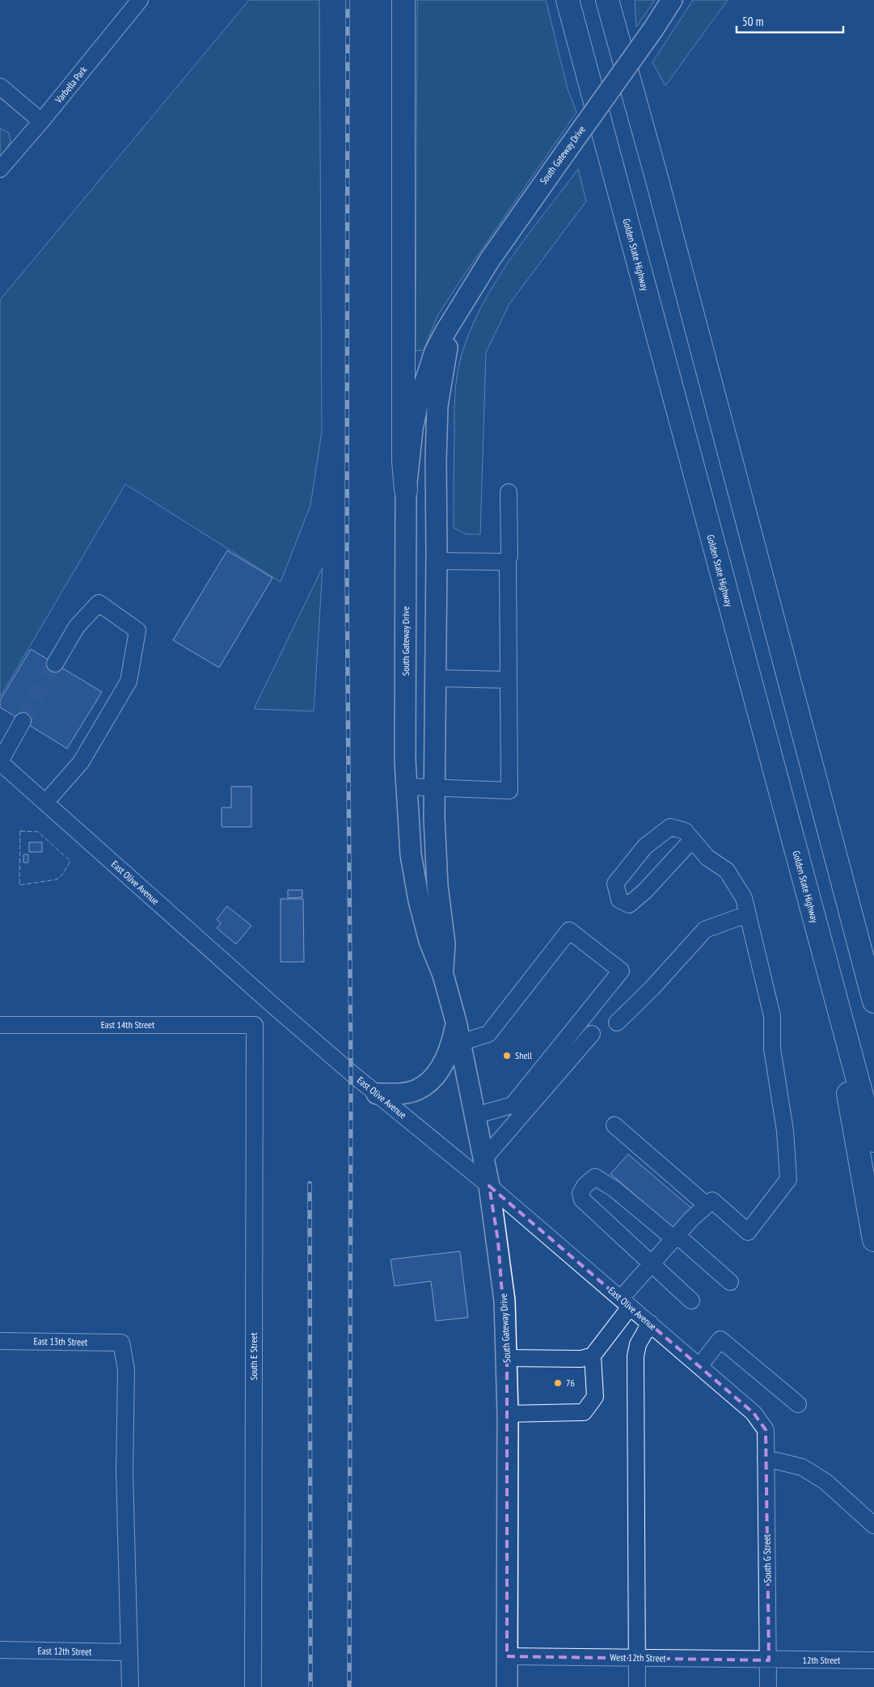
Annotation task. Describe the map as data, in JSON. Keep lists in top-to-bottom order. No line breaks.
{"streets":{"highway":["Golden State Highway"],"main road":["South Gateway Drive"],"street":["Varbella Park","East Olive Avenue","East 14th Street","East 13th Street","South E Street","South G Street","East 12th Street","West 12th Street","12th Street"]},"crossings":[["South Gateway Drive","East Olive Avenue"],["South Gateway Drive","West 12th Street"],["East Olive Avenue","South G Street"],["East 14th Street","South E Street"],["East 13th Street","East 12th Street"],["South G Street","West 12th Street"],["South G Street","12th Street"],["West 12th Street","12th Street"]],"places":["Shell","76"],"scale_bar":"50 m"}
